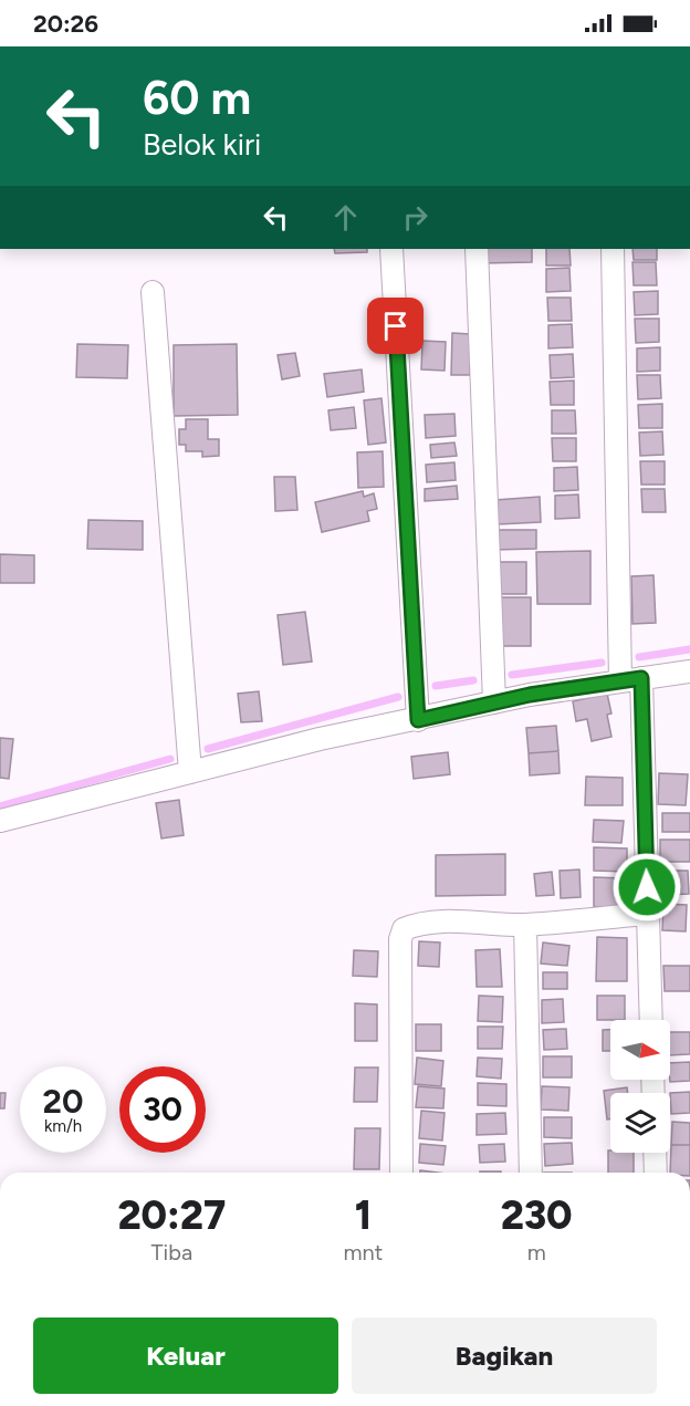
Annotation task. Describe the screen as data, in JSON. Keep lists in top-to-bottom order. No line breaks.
{"north":"right","page":{"status":"20:26","turn":["60 m","Belok kiri"],"speed":"20 km/h","limit":"30","eta":["20:27","Tiba","1","mnt","230","m"],"buttons":["Keluar","Bagikan"]}}
